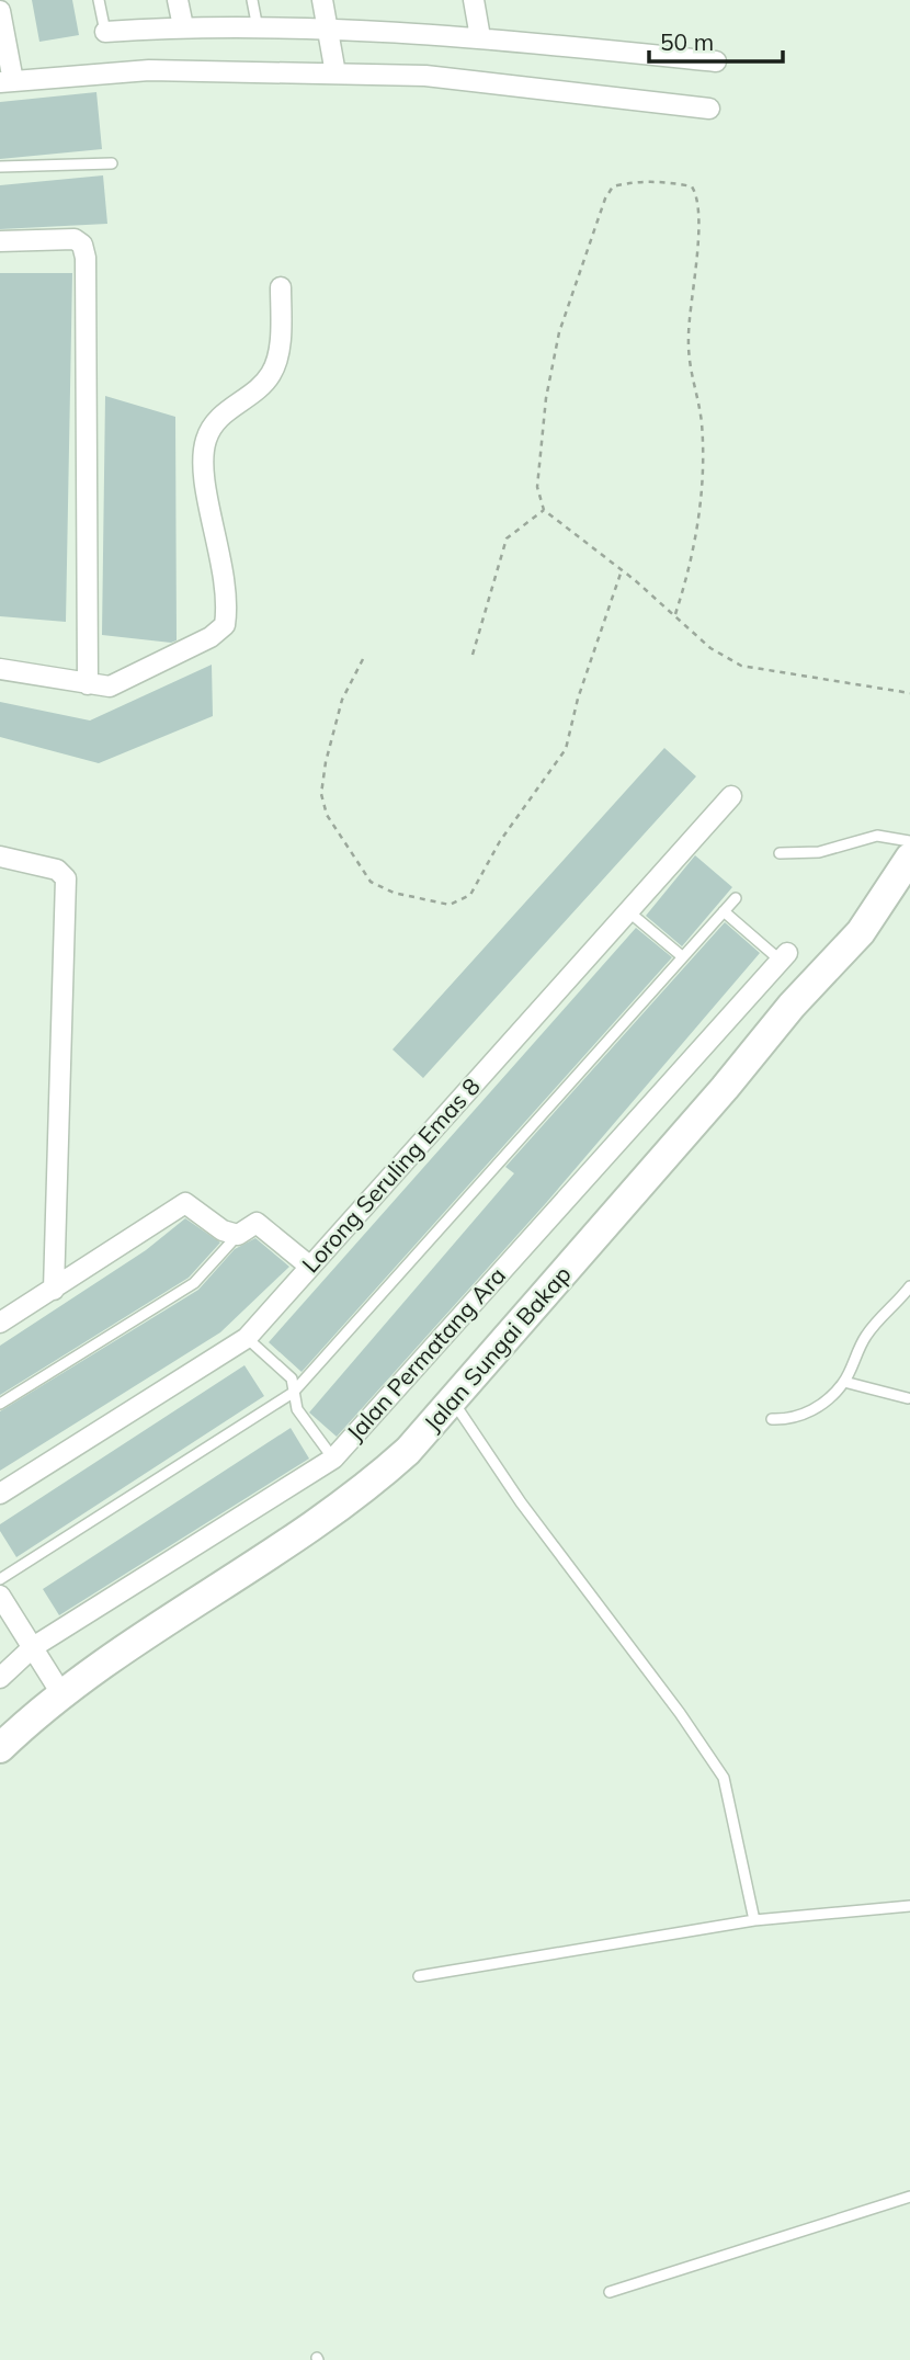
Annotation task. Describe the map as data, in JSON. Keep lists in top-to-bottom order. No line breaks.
{"streets":{"main road":["Jalan Sungai Bakap"],"street":["Lorong Seruling Emas 8","Jalan Permatang Ara"]},"scale_bar":"50 m"}
